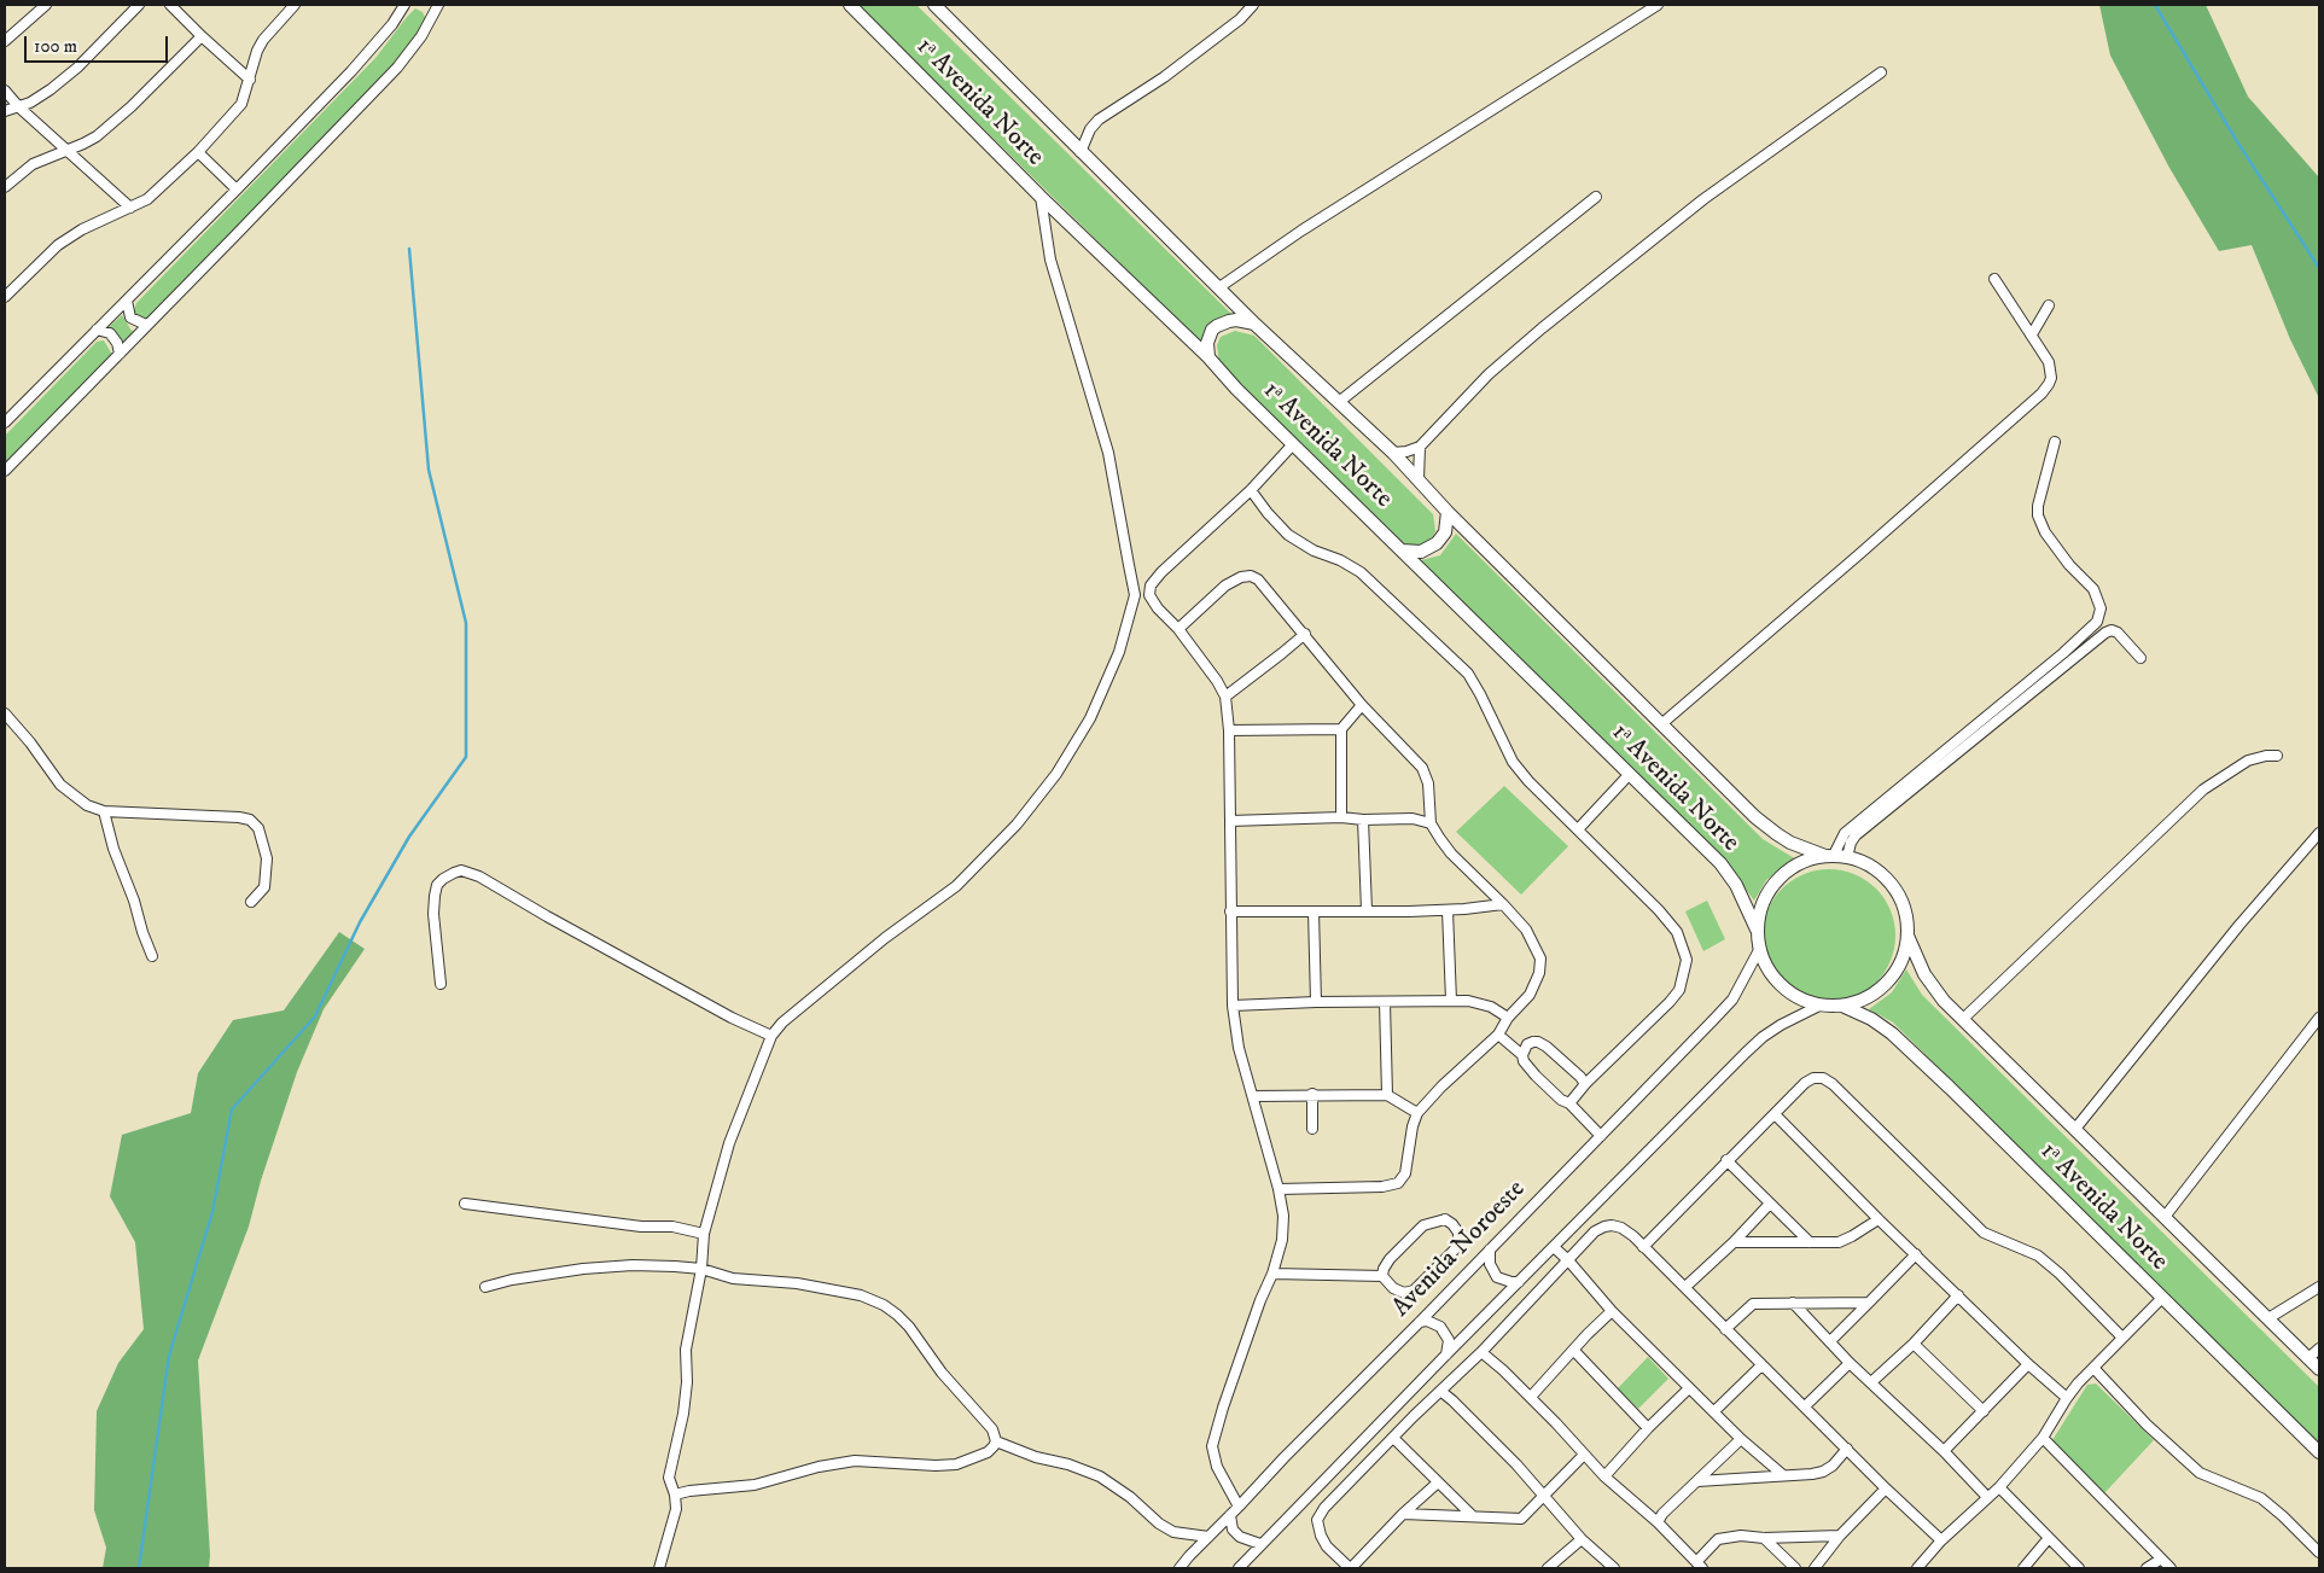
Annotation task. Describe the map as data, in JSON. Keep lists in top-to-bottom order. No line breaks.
{"streets":{"main road":["1ᵃ Avenida Norte"],"street":["Avenida Noroeste"]},"crossings":[["1ᵃ Avenida Norte","Avenida Noroeste"]],"scale_bar":"100 m"}
